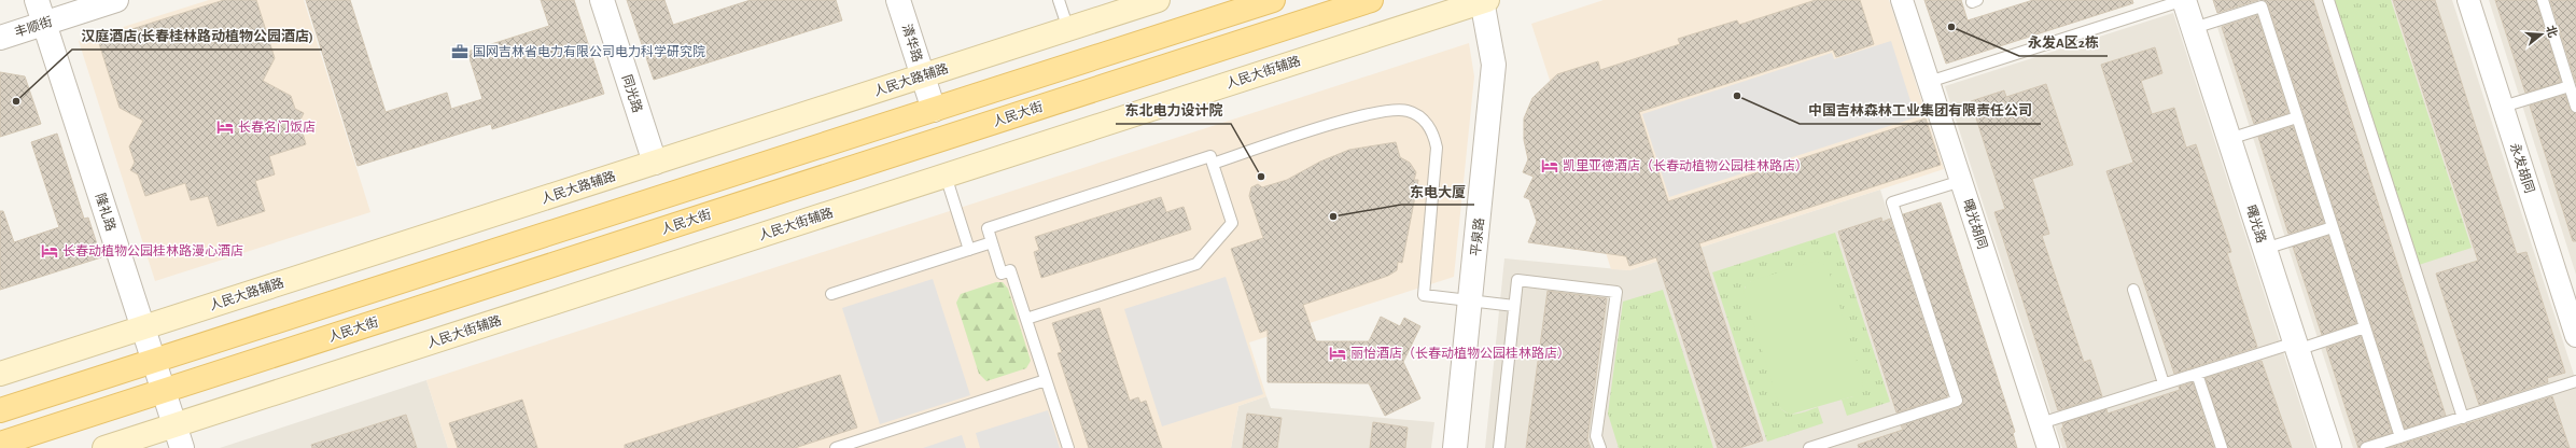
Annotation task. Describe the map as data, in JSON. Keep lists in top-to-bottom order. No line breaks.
{"streets":{"main road":["人民大街辅路","人民大路辅路","人民大街"],"street":["丰顺街","清华路","同光路","永发胡同","隆礼路","曙光胡同","曙光路","平泉路"]},"crossings":[["丰顺街","隆礼路"],["清华路","人民大路辅路"],["人民大街辅路","隆礼路"],["人民大街辅路","平泉路"],["人民大路辅路","同光路"],["人民大路辅路","隆礼路"],["人民大街","隆礼路"]],"places":{"other":["永发A区2栋","中国吉林森林工业集团有限责任公司","汉庭酒店(长春桂林路动植物公园酒店)","东北电力设计院","东电大厦"],"office":["国网吉林省电力有限公司电力科学研究院"],"hotel":["长春名门饭店","凯里亚德酒店（长春动植物公园桂林路店）","长春动植物公园桂林路漫心酒店","丽怡酒店（长春动植物公园桂林路店）"]},"north":"right"}
